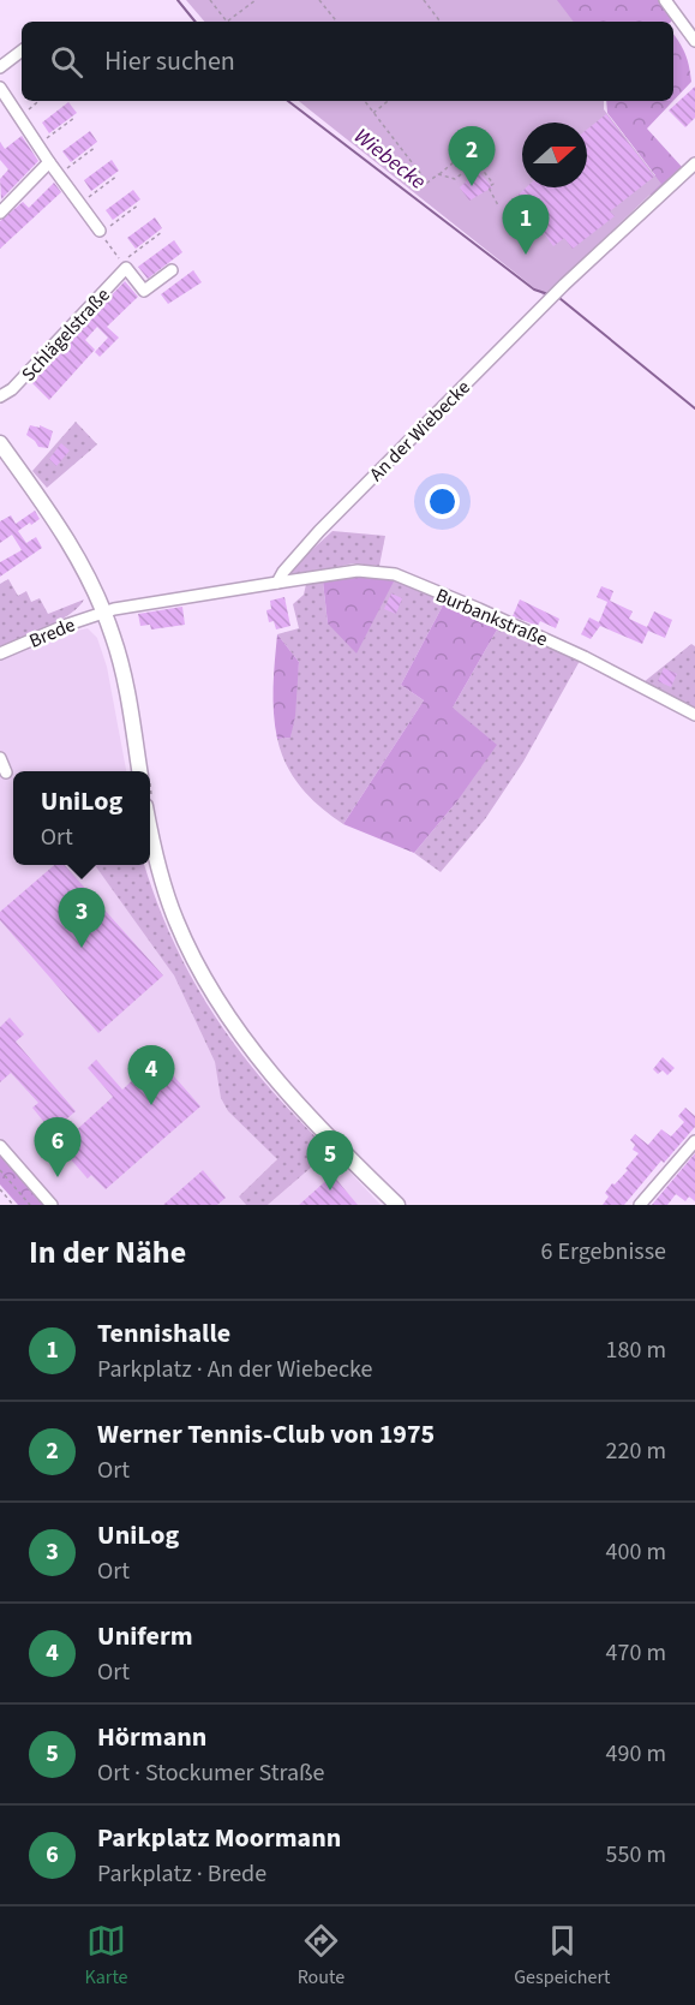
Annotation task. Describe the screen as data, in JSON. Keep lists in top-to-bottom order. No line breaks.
{"streets":{"street":["Schlägelstraße","An der Wiebecke","Burbankstraße","Brede"]},"crossings":[["An der Wiebecke","Burbankstraße"]],"water":["Wiebecke"],"north":"right","page":{"search":"Hier suchen","pins":["2","1","3","4","6","5"],"popup":["UniLog","Ort"],"heading":["In der Nähe","6 Ergebnisse"],"list":[{"mark":"1","name":"Tennishalle","note":"Parkplatz · An der Wiebecke","value":"180 m"},{"mark":"2","name":"Werner Tennis-Club von 1975","note":"Ort","value":"220 m"},{"mark":"3","name":"UniLog","note":"Ort","value":"400 m"},{"mark":"4","name":"Uniferm","note":"Ort","value":"470 m"},{"mark":"5","name":"Hörmann","note":"Ort · Stockumer Straße","value":"490 m"},{"mark":"6","name":"Parkplatz Moormann","note":"Parkplatz · Brede","value":"550 m"}],"nav":["Karte","Route","Gespeichert"]}}
